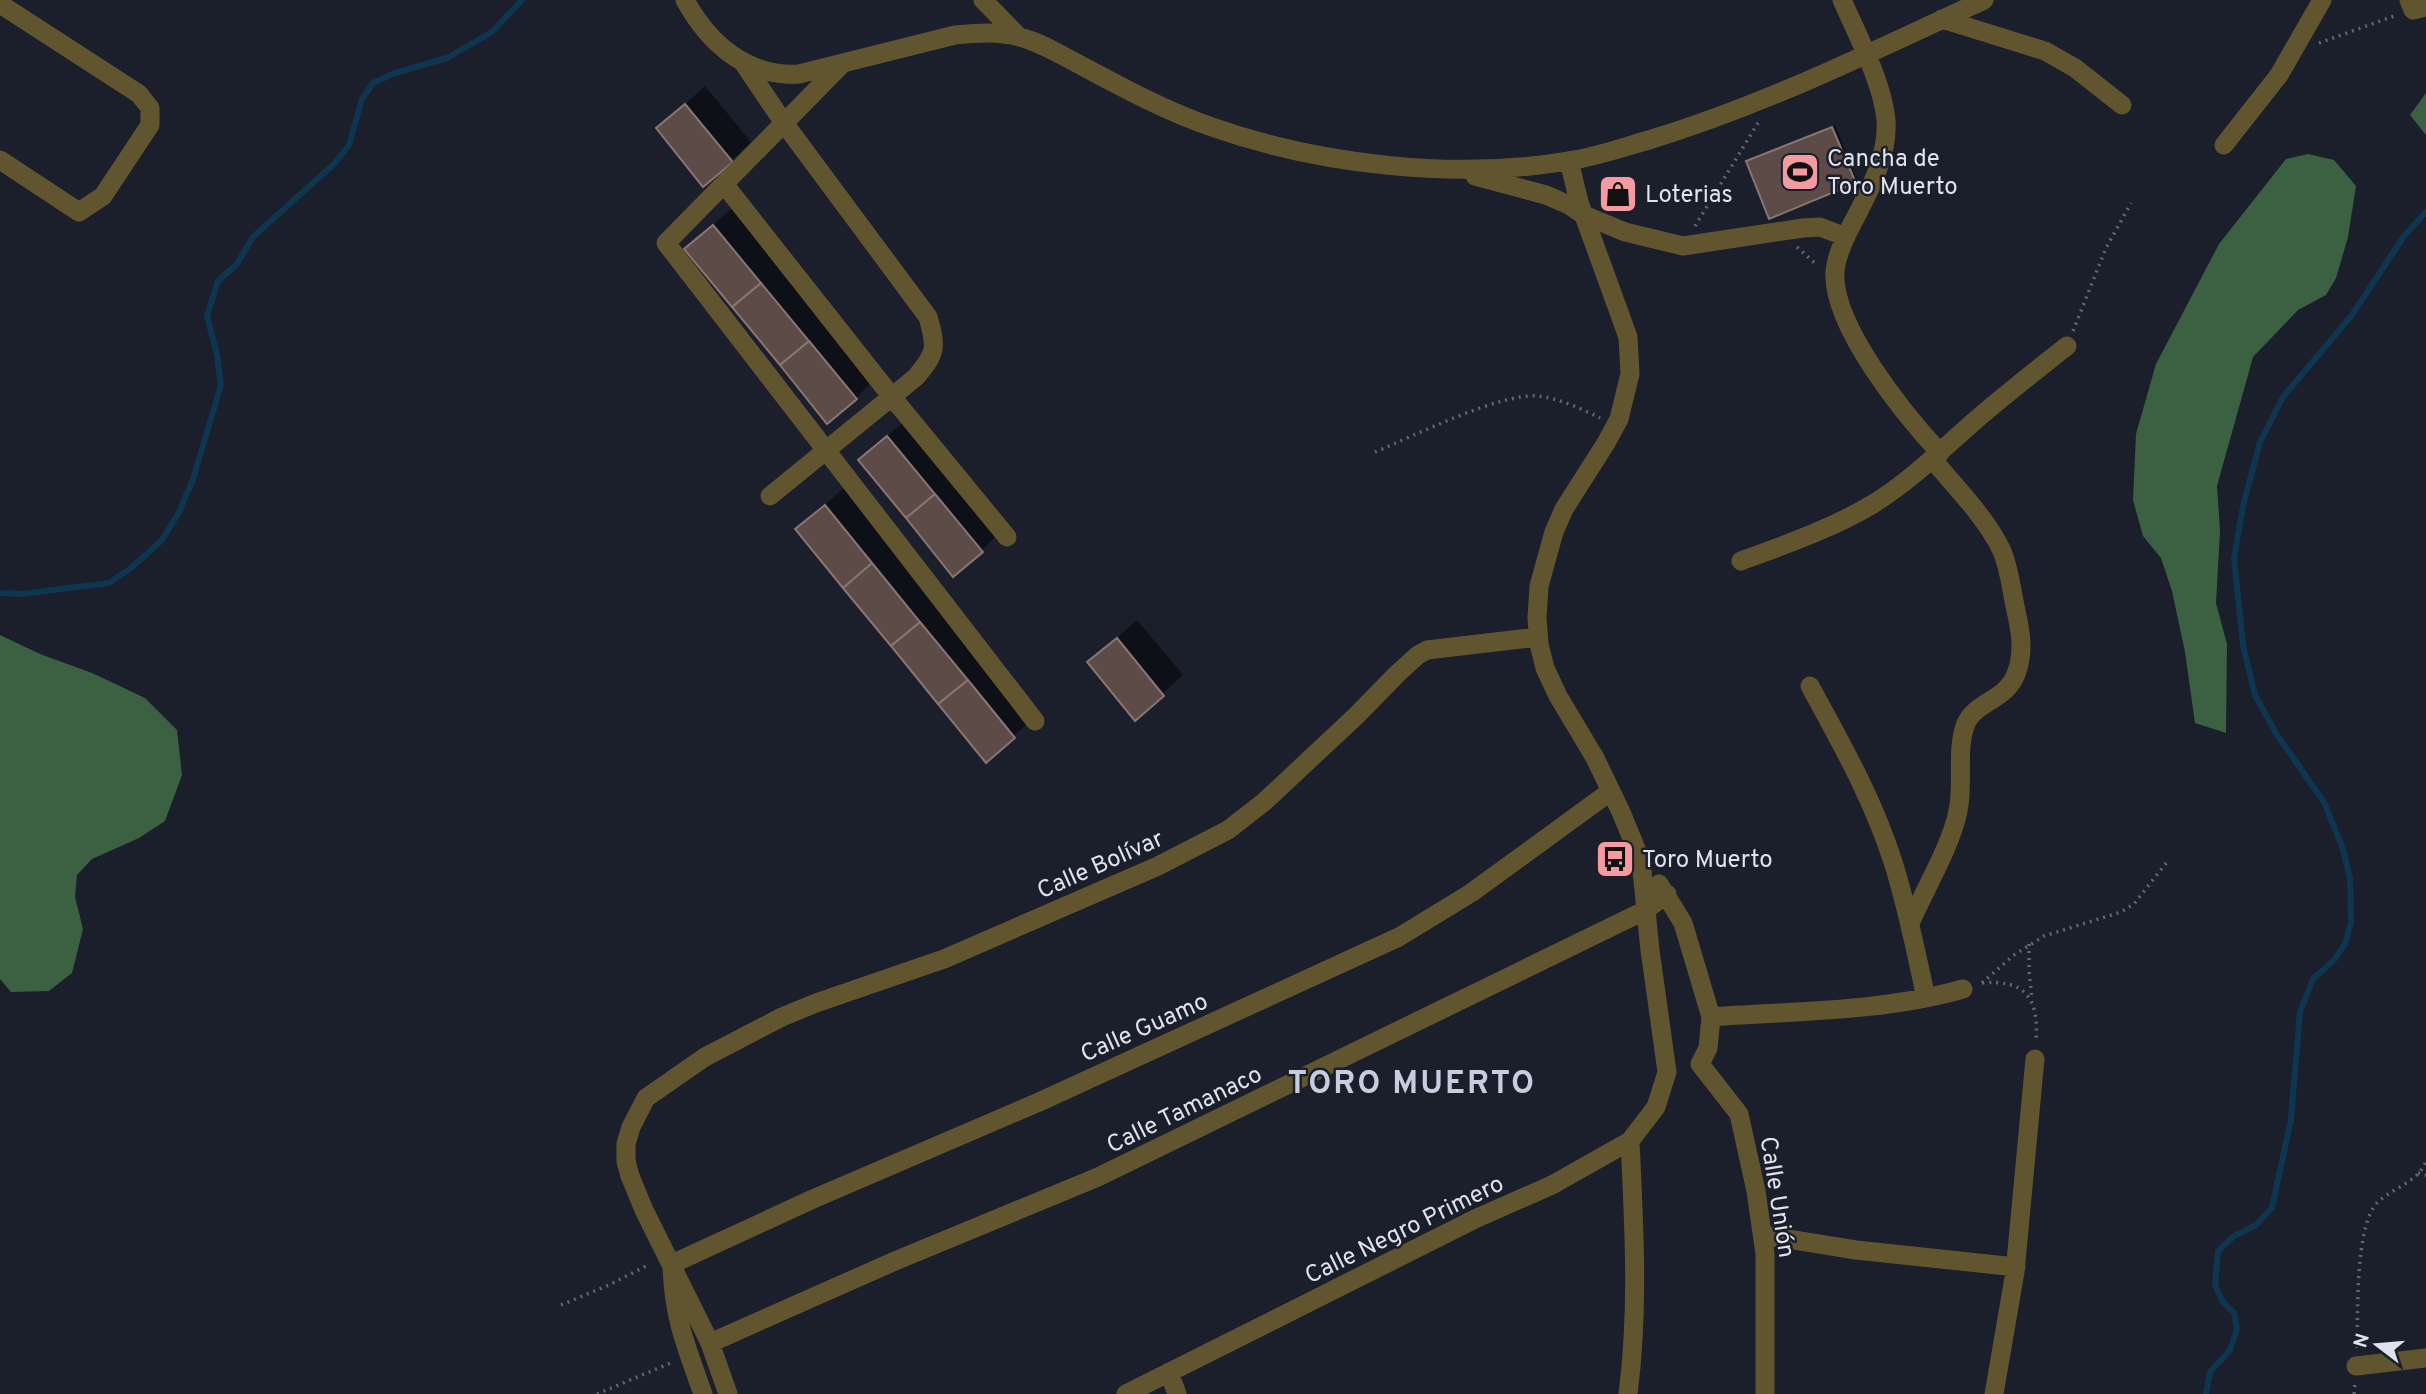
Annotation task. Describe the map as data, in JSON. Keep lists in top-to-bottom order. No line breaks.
{"streets":{"street":["Calle Bolívar","Calle Guamo","Calle Tamanaco","Calle Unión","Calle Negro Primero"]},"crossings":[["Calle Bolívar","Calle Guamo"]],"districts":["TORO MUERTO"],"places":{"sports":["Cancha de Toro Muerto"],"shop":["Loterias"],"bus stop":["Toro Muerto"]},"north":"left"}
